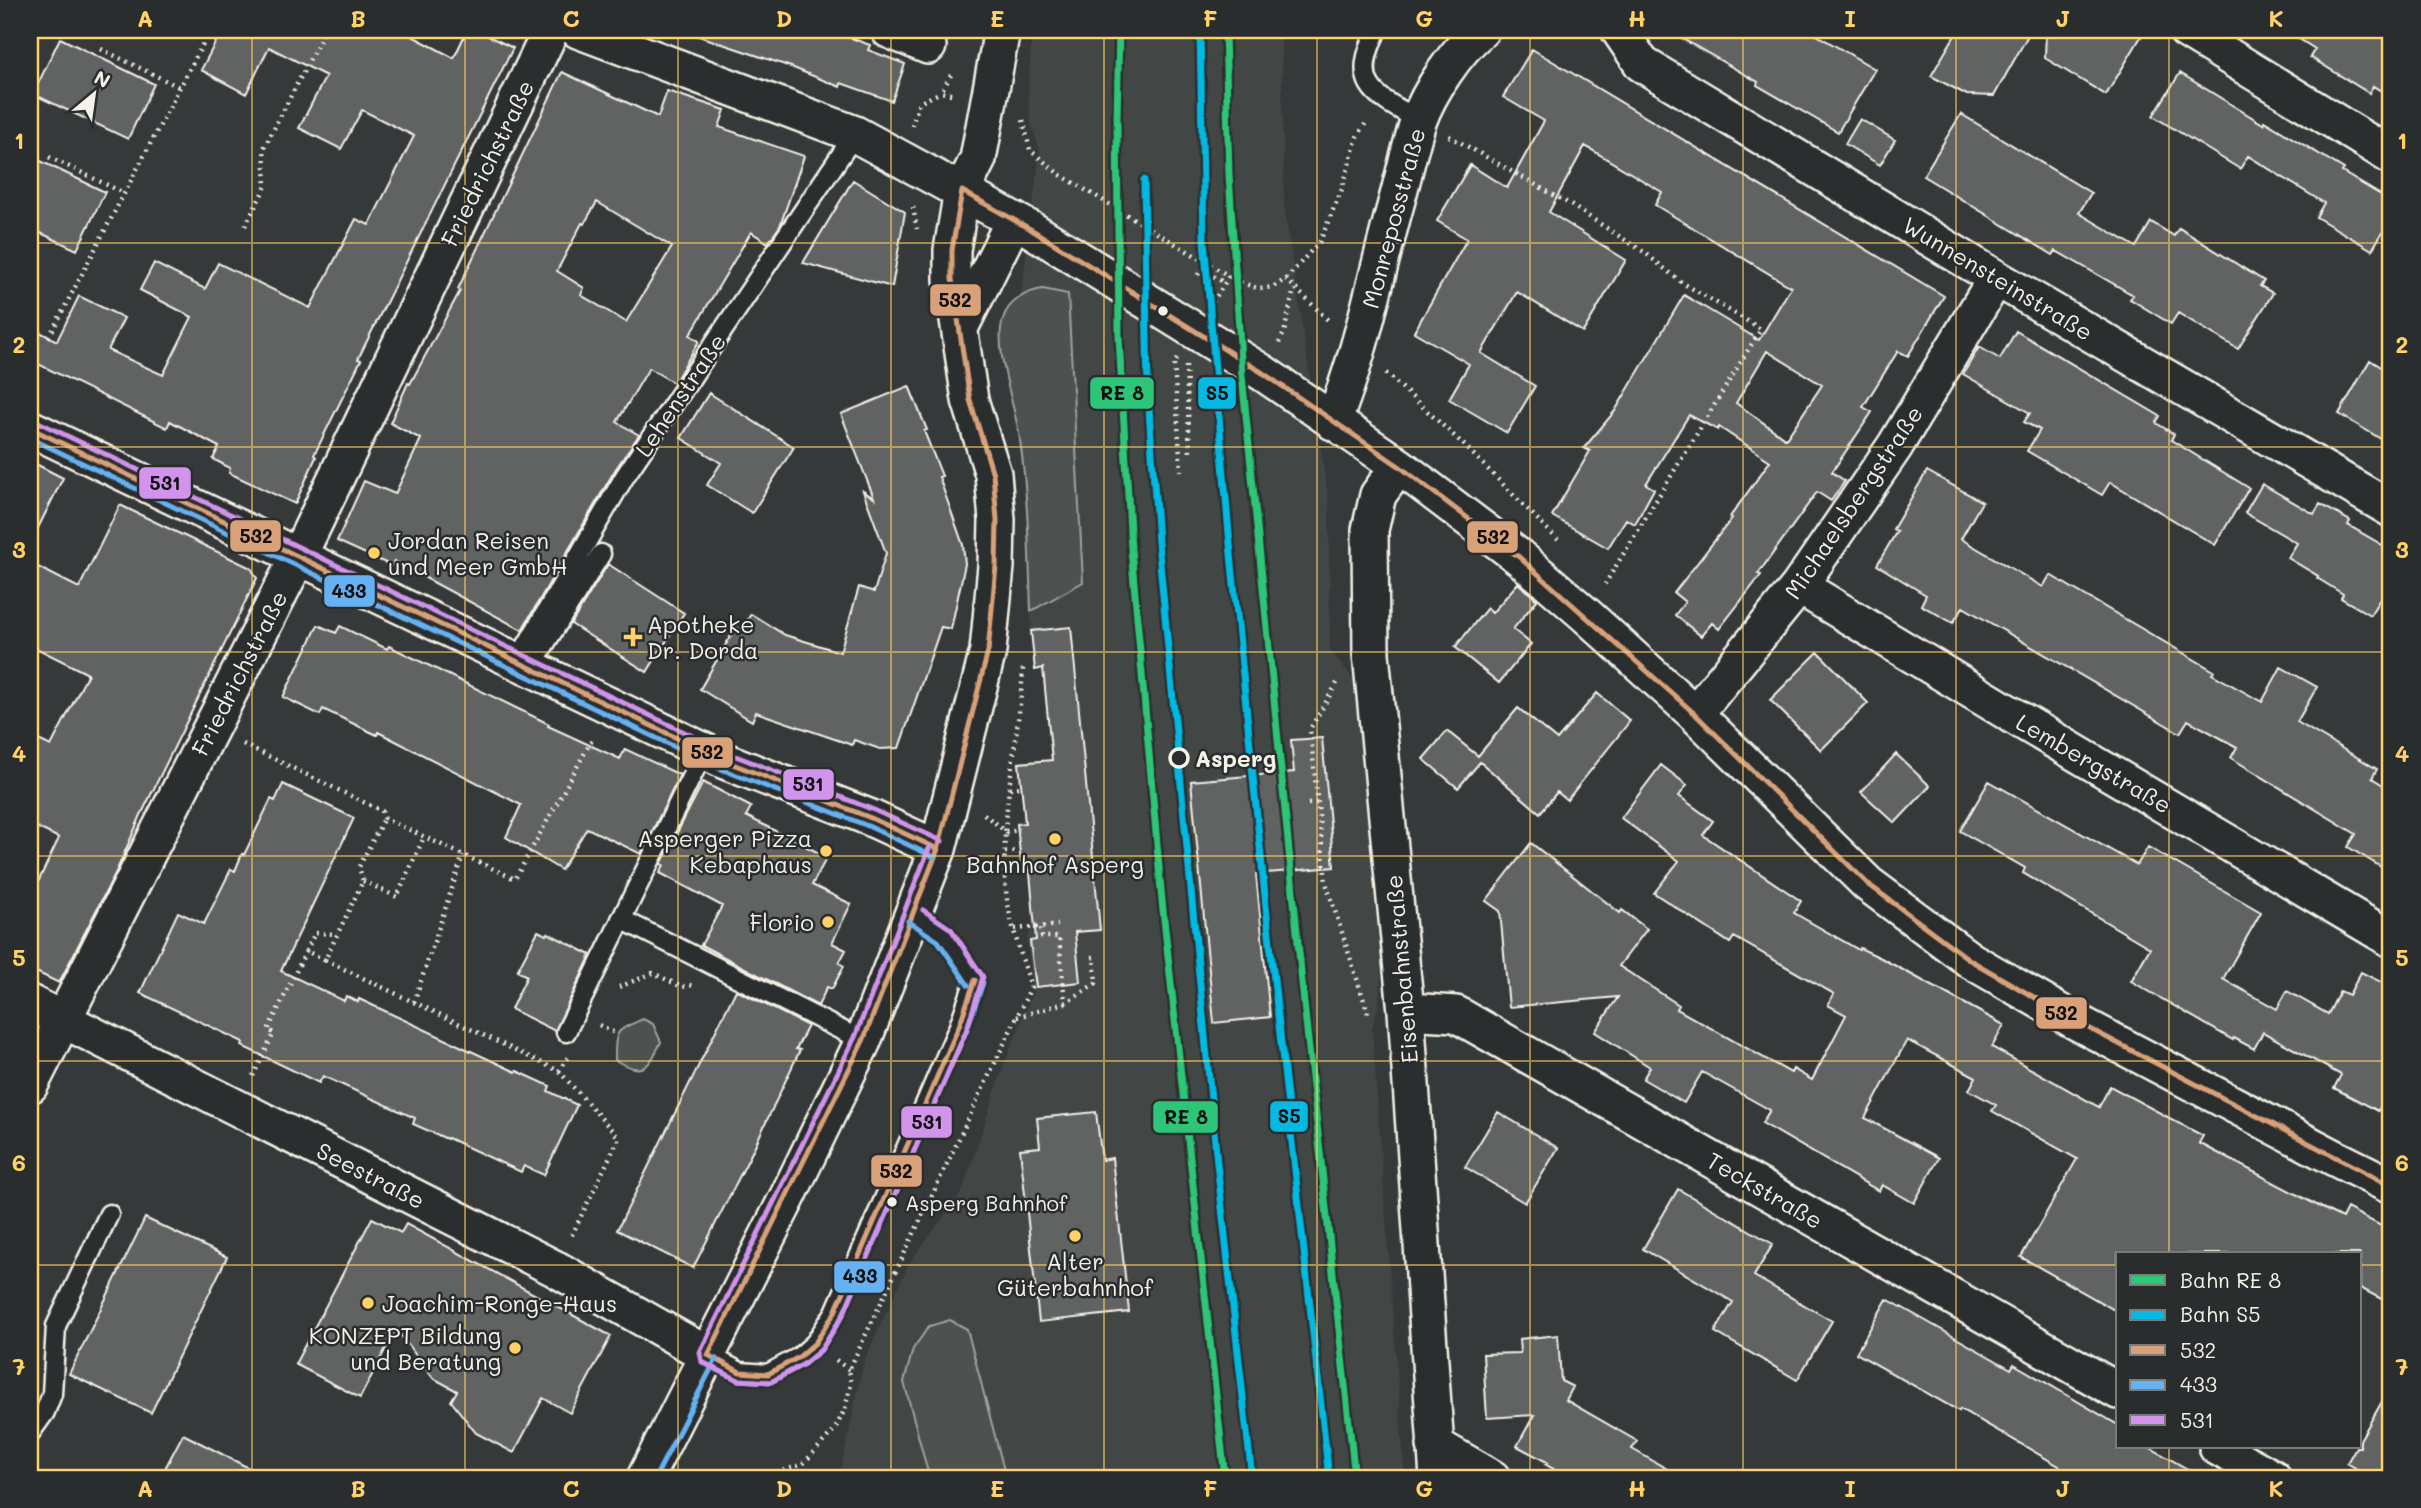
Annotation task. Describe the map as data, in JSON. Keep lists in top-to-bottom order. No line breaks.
{"streets":{"street":["Friedrichstraße","Monreposstraße","Wunnensteinstraße","Michaelsbergstraße","Lembergstraße","Eisenbahnstraße","Seestraße","Teckstraße"],"lane":["Lehenstraße"]},"crossings":[["Friedrichstraße","Seestraße"],["Wunnensteinstraße","Michaelsbergstraße"],["Michaelsbergstraße","Lembergstraße"],["Eisenbahnstraße","Teckstraße"]],"places":{"other":["Jordan Reisen und Meer GmbH","Asperg","Bahnhof Asperg","Asperger Pizza Kebaphaus","Florio","Asperg Bahnhof","Alter Güterbahnhof","Joachim-Ronge-Haus","KONZEPT Bildung und Beratung"],"health":["Apotheke Dr. Dorda"]},"lines":["rail line S5","transit line 532","transit line 531","transit line 433"],"legend":["Bahn RE 8","Bahn S5","532","433","531"],"north":"top right","grid":{"columns":["A","B","C","D","E","F","G","H","I","J","K"],"rows":["1","2","3","4","5","6","7"]}}
